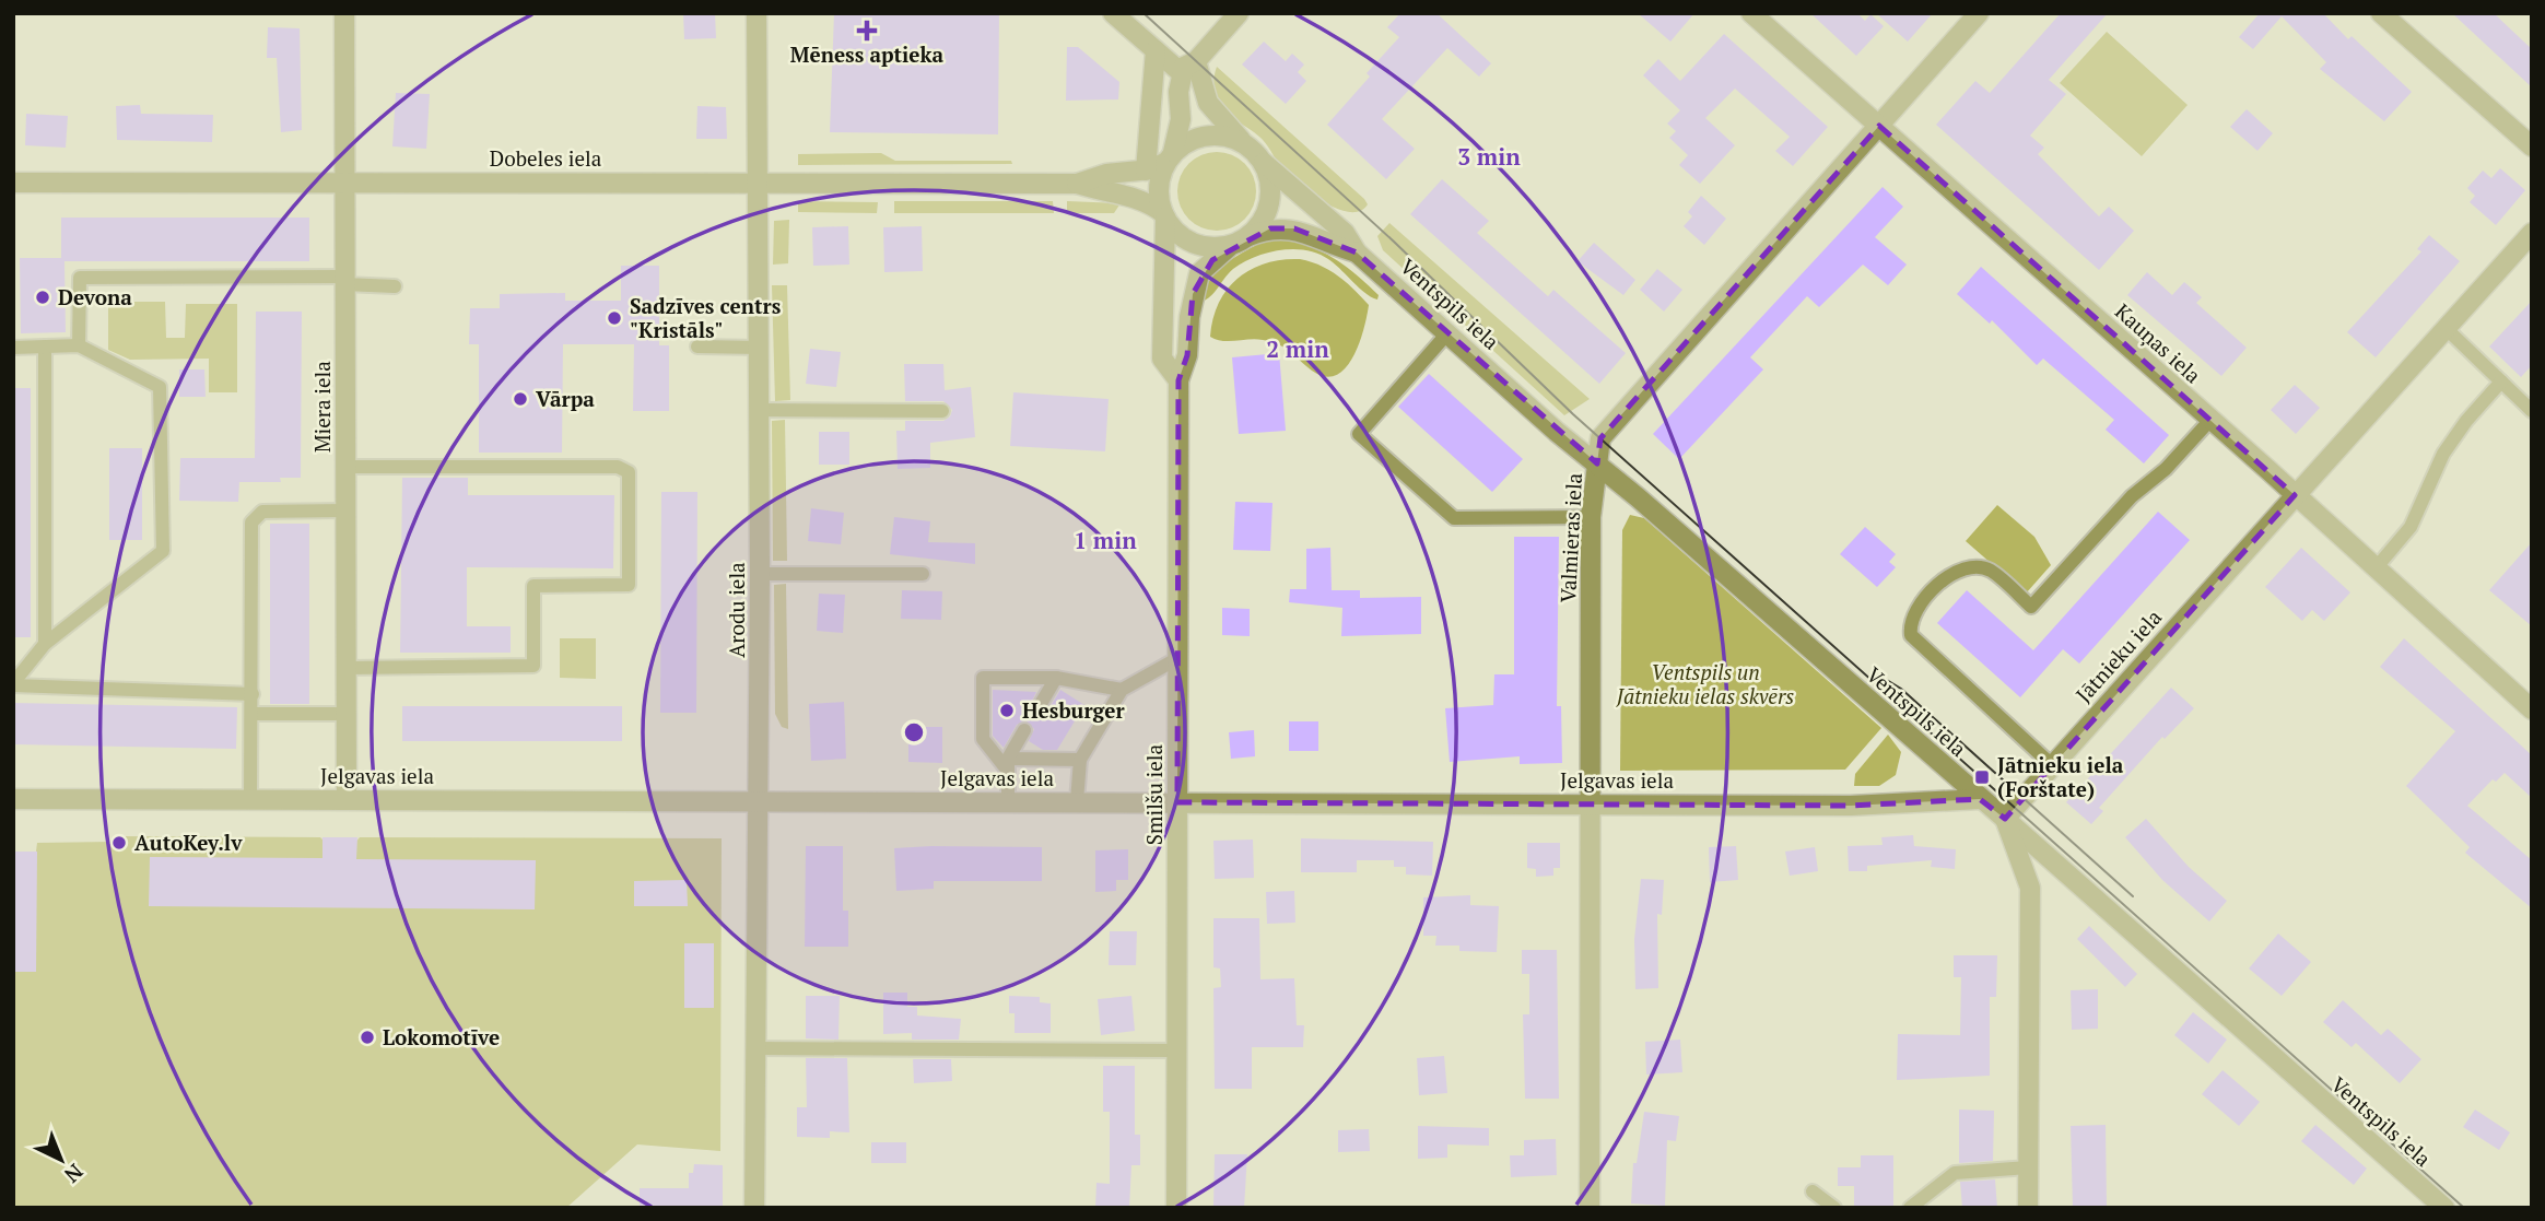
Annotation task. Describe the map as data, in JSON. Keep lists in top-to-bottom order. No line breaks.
{"streets":{"street":["Dobeles iela","Ventspils iela","Kauņas iela","Miera iela","Valmieras iela","Arodu iela","Jātnieku iela","Jelgavas iela","Smilšu iela"]},"crossings":[["Dobeles iela","Miera iela"],["Dobeles iela","Arodu iela"],["Ventspils iela","Valmieras iela"],["Ventspils iela","Jātnieku iela"],["Ventspils iela","Jelgavas iela"],["Ventspils iela","Smilšu iela"],["Kauņas iela","Valmieras iela"],["Kauņas iela","Jātnieku iela"],["Miera iela","Jelgavas iela"],["Valmieras iela","Jelgavas iela"],["Arodu iela","Jelgavas iela"],["Jelgavas iela","Smilšu iela"]],"parks":["Ventspils un Jātnieku ielas skvērs"],"places":{"health":["Mēness aptieka"],"other":["Devona","Sadzīves centrs \"Kristāls\"","Vārpa","Hesburger","AutoKey.lv","Lokomotīve"],"transit":["Jātnieku iela (Forštate)"]},"north":"bottom right","rings":["3 min","2 min","1 min"]}
